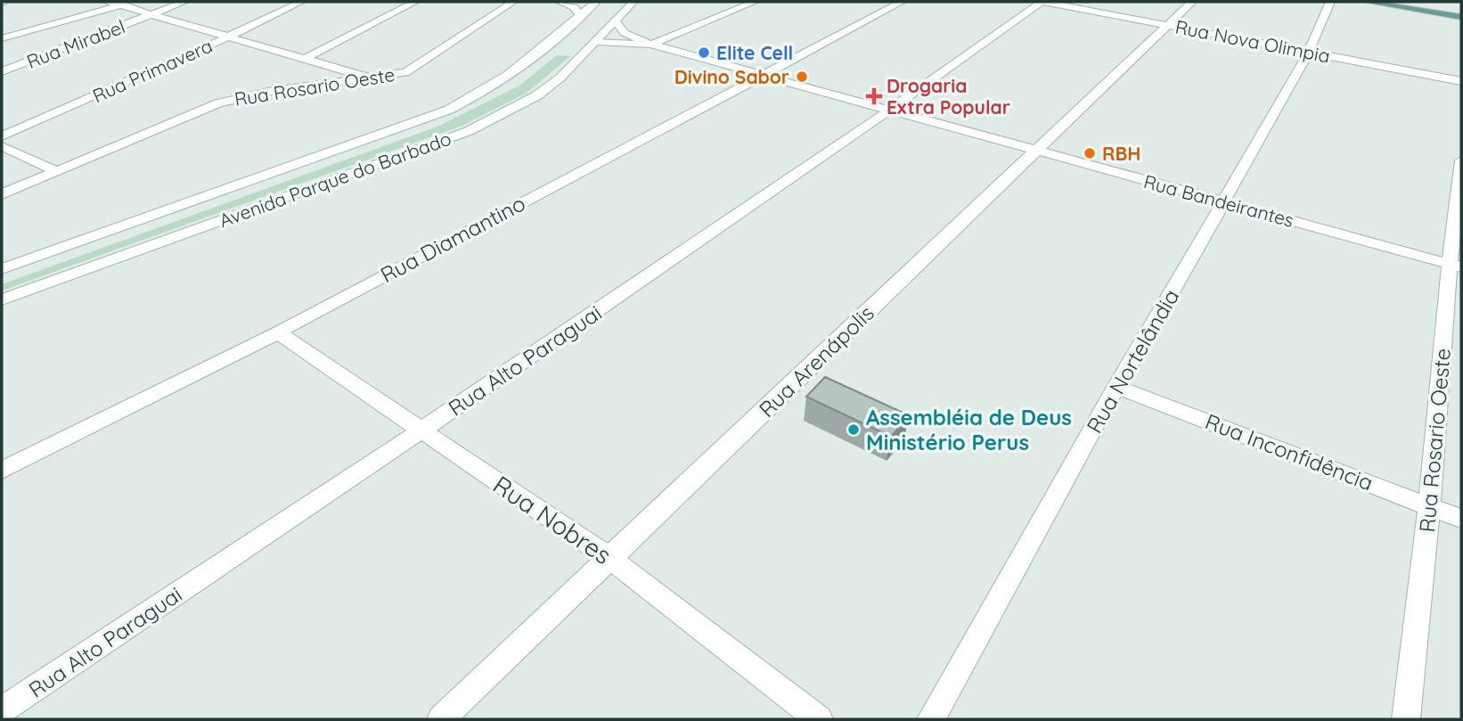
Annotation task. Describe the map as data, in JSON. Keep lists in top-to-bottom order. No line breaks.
{"streets":{"street":["Rua Nova Olimpia","Rua Mirabel","Rua Primavera","Rua Rosario Oeste","Avenida Parque do Barbado","Rua Bandeirantes","Rua Diamantino","Rua Alto Paraguai","Rua Arenápolis","Rua Nortelândia","Rua Inconfidência","Rua Nobres"]},"crossings":[["Rua Nova Olimpia","Rua Alto Paraguai"],["Rua Nova Olimpia","Rua Arenápolis"],["Rua Nova Olimpia","Rua Nortelândia"],["Rua Rosario Oeste","Rua Bandeirantes"],["Rua Rosario Oeste","Rua Inconfidência"],["Avenida Parque do Barbado","Rua Bandeirantes"],["Rua Bandeirantes","Rua Diamantino"],["Rua Bandeirantes","Rua Alto Paraguai"],["Rua Bandeirantes","Rua Arenápolis"],["Rua Bandeirantes","Rua Nortelândia"],["Rua Diamantino","Rua Nobres"],["Rua Alto Paraguai","Rua Nobres"],["Rua Arenápolis","Rua Nobres"],["Rua Nortelândia","Rua Inconfidência"]],"places":{"other":["Elite Cell","Divino Sabor","RBH","Assembléia de Deus Ministério Perus"],"health":["Drogaria Extra Popular"]}}
